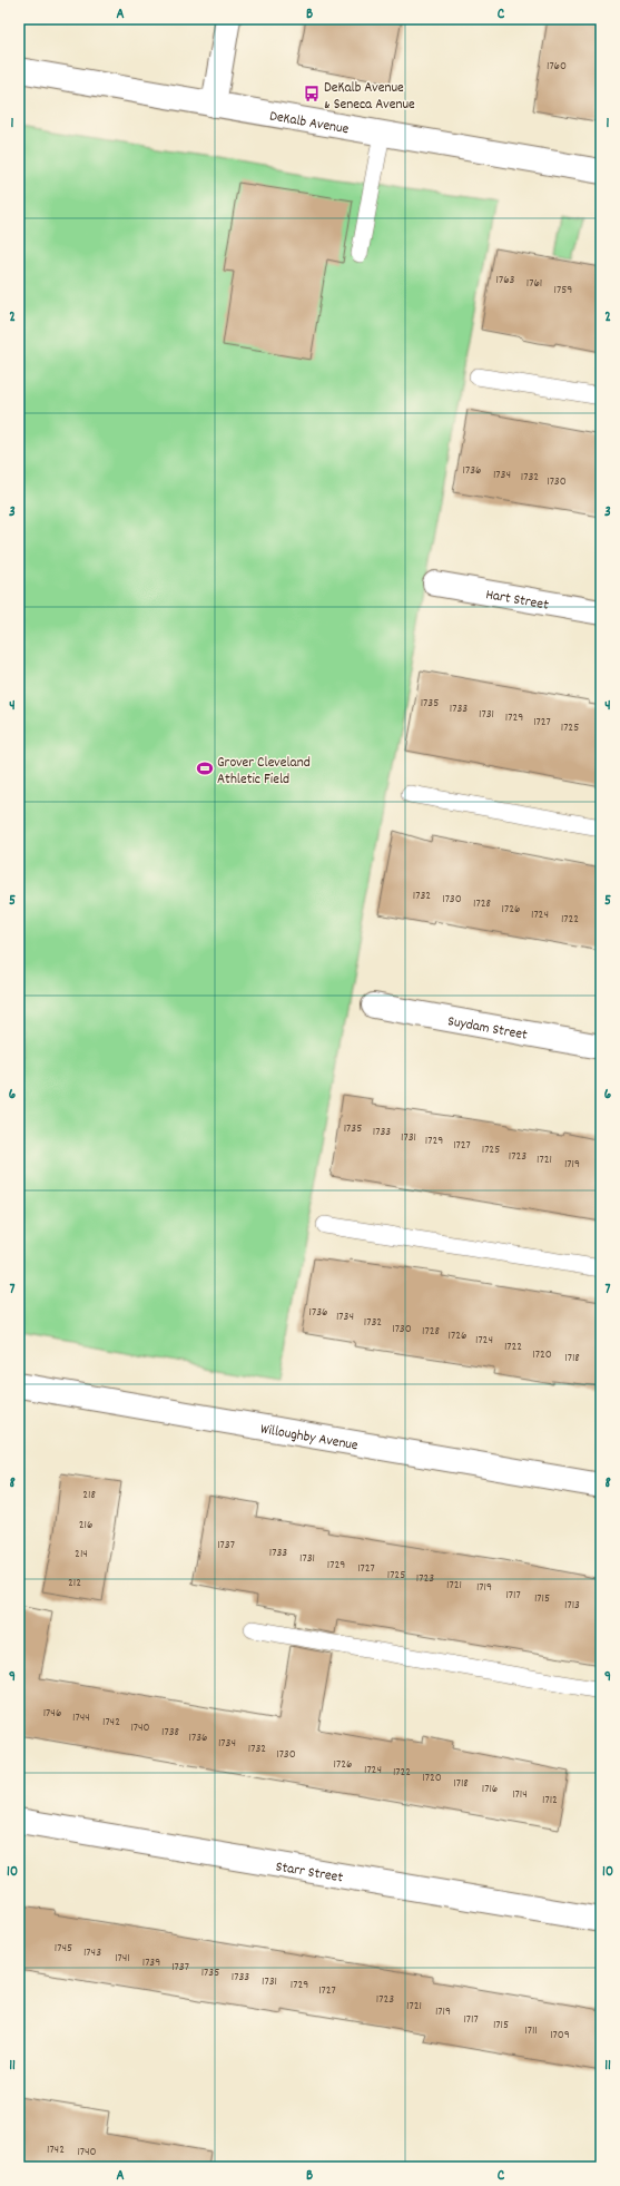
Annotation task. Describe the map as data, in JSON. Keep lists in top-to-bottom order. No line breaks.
{"streets":{"street":["DeKalb Avenue","Hart Street","Suydam Street","Willoughby Avenue","Starr Street"]},"places":{"bus stop":["DeKalb Avenue & Seneca Avenue"],"sports":["Grover Cleveland Athletic Field"]},"house_numbers":["1760","1763","1761","1759","1736","1734","1732","1730","1735","1733","1731","1729","1727","1725","1732","1730","1728","1726","1724","1722","1735","1733","1731","1729","1727","1725","1723","1721","1719","1736","1734","1732","1730","1728","1726","1724","1722","1720","1718","218","216","1737","1733","214","1731","1729","1727","1725","1723","212","1721","1719","1717","1715","1713","1746","1744","1742","1740","1738","1736","1734","1732","1730","1726","1724","1722","1720","1718","1716","1714","1712","1745","1743","1741","1739","1737","1735","1733","1731","1729","1727","1723","1721","1719","1717","1715","1711","1709","1742","1740"],"grid":{"columns":["A","B","C"],"rows":["1","2","3","4","5","6","7","8","9","10","11"]}}
